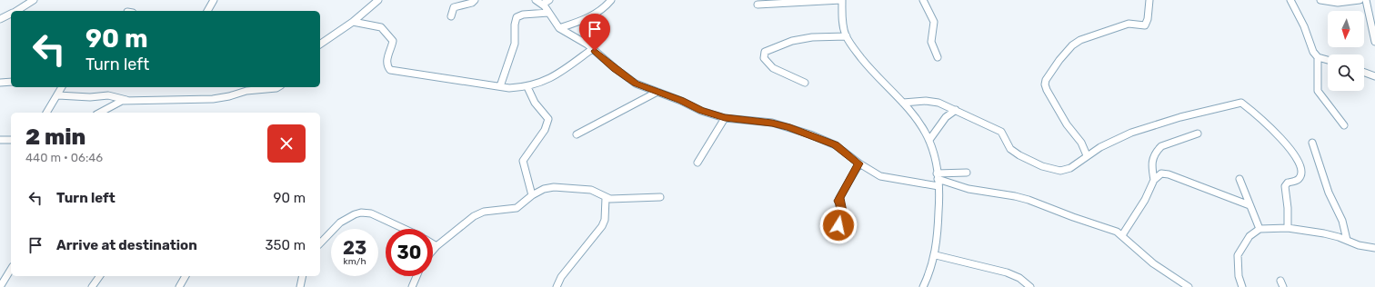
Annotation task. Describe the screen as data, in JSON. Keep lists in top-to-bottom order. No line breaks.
{"north":"bottom","page":{"turn":["90 m","Turn left"],"heading":["2 min","440 m · 06:46"],"list":[{"name":"Turn left","value":"90 m"},{"name":"Arrive at destination","value":"350 m"}],"speed":"23 km/h","limit":"30"}}
